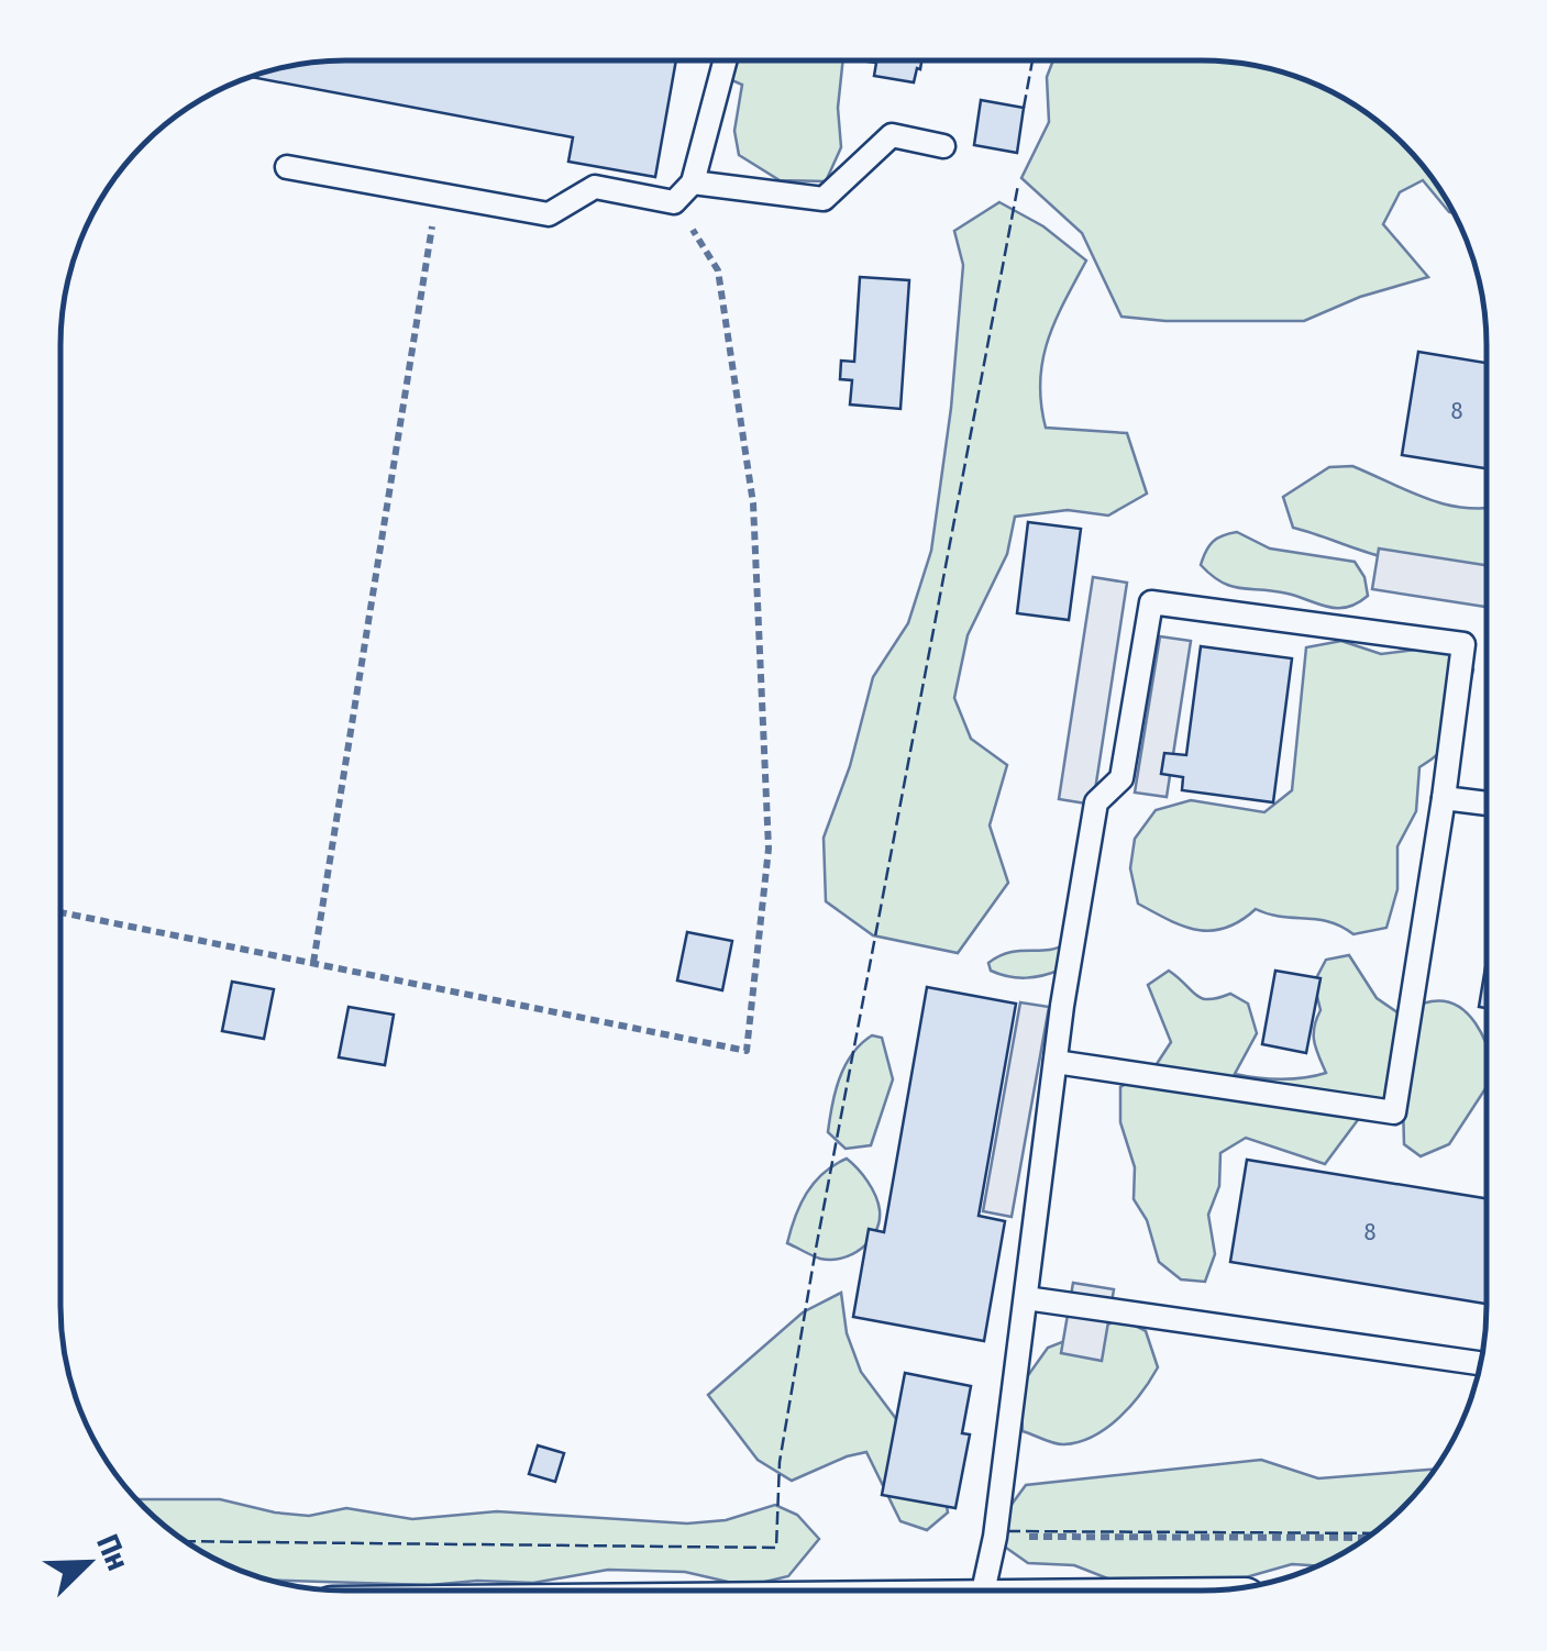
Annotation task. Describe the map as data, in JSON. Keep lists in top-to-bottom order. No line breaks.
{"house_numbers":["8","8"],"north":"top right"}
